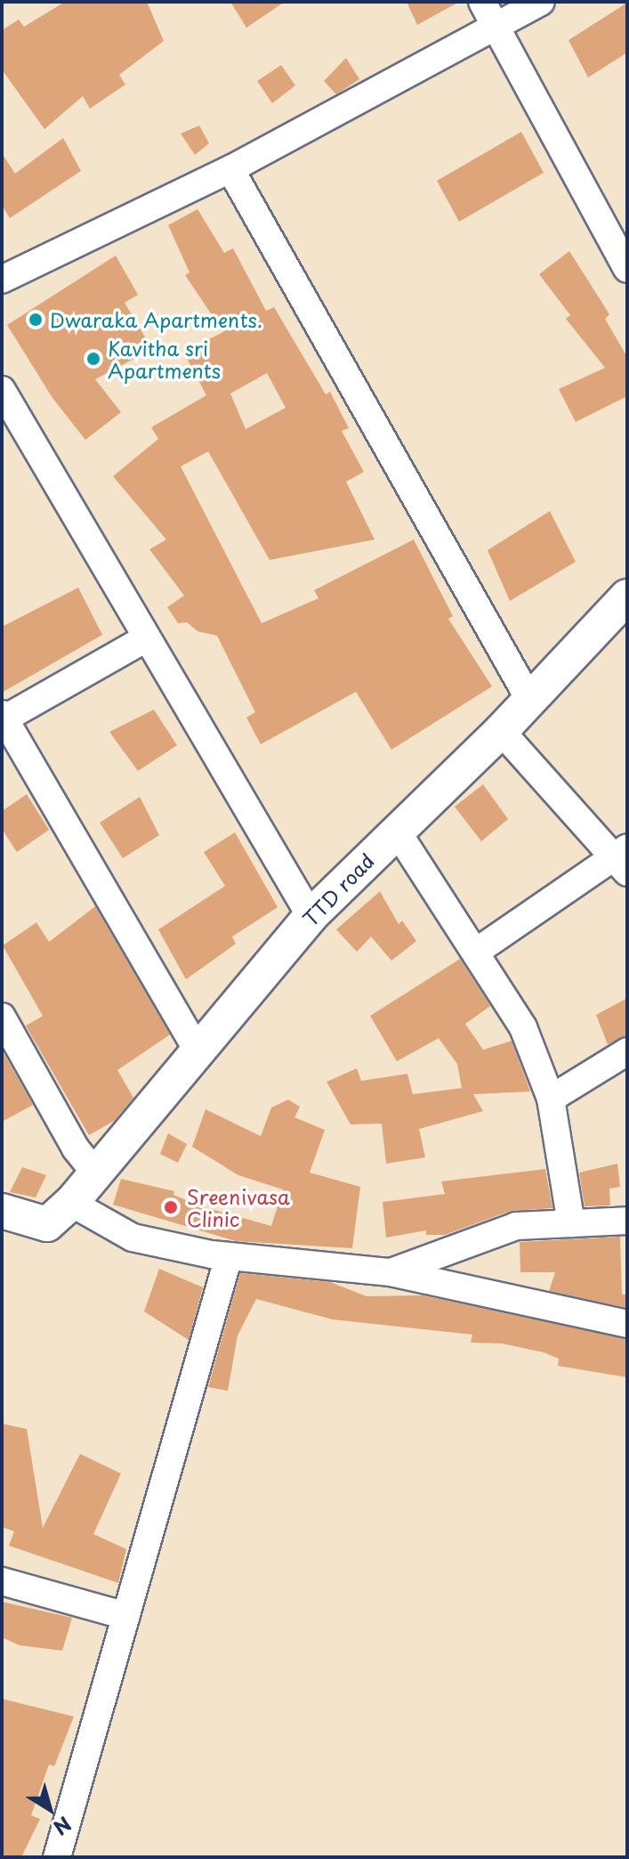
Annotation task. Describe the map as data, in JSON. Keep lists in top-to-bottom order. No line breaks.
{"streets":{"street":["TTD road"]},"places":["Dwaraka Apartments.","Kavitha sri Apartments","Sreenivasa Clinic"],"north":"bottom right"}
